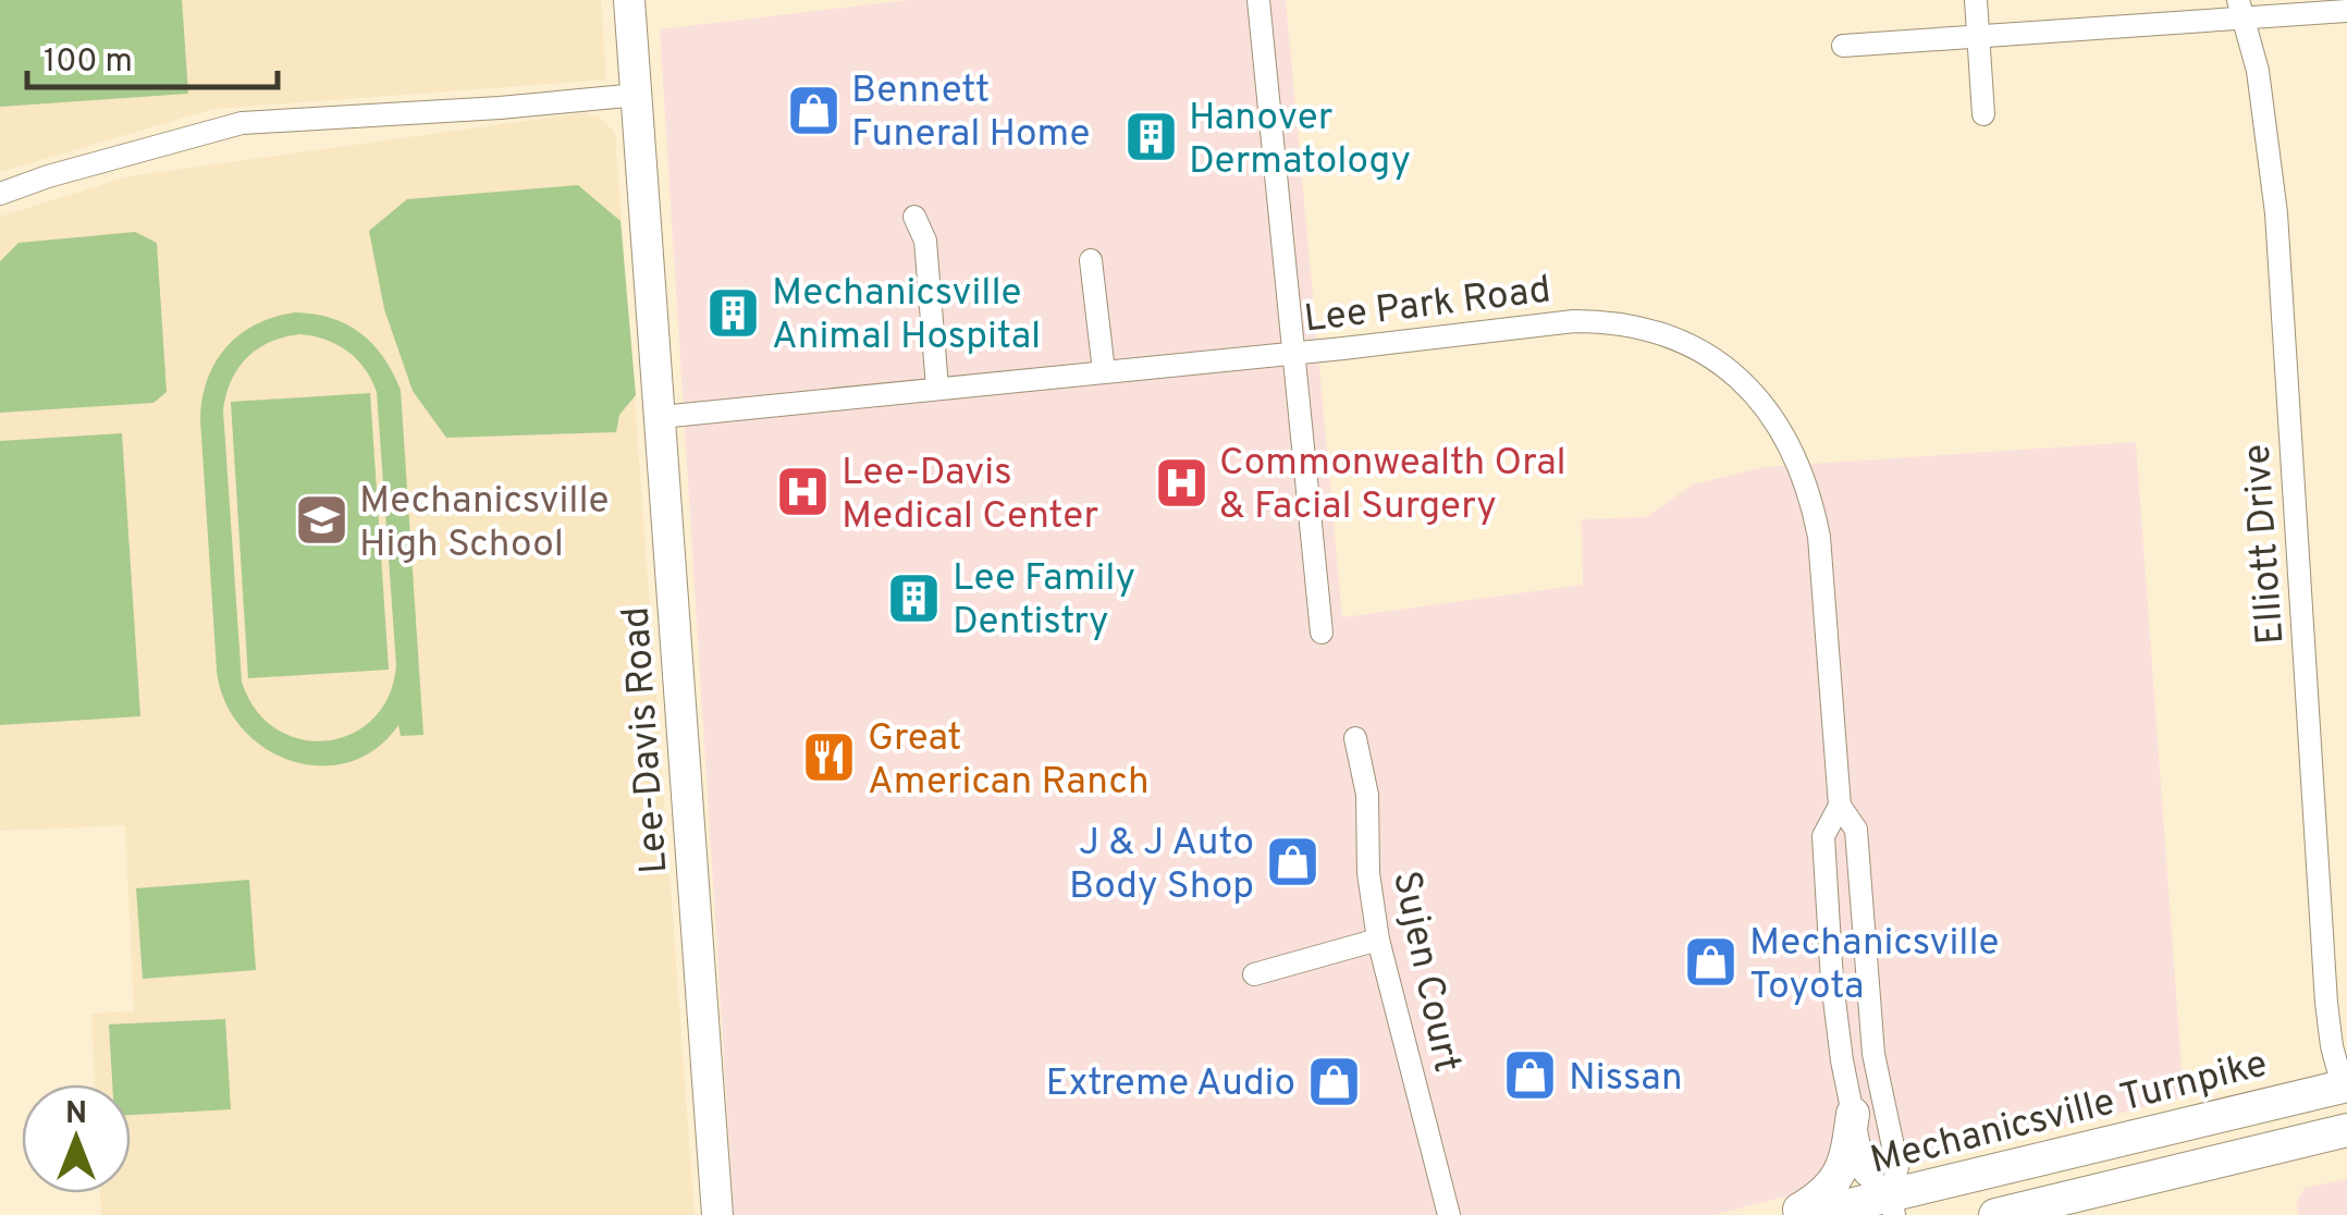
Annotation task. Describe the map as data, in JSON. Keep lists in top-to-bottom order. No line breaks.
{"streets":{"highway":["Mechanicsville Turnpike"],"main road":["Lee-Davis Road"],"street":["Lee Park Road","Elliott Drive","Sujen Court"]},"crossings":[["Lee Park Road","Lee-Davis Road"],["Lee Park Road","Mechanicsville Turnpike"],["Elliott Drive","Mechanicsville Turnpike"]],"places":{"shop":["Bennett Funeral Home","J & J Auto Body Shop","Mechanicsville Toyota","Nissan","Extreme Audio"],"building":["Hanover Dermatology","Mechanicsville Animal Hospital","Lee Family Dentistry"],"hospital":["Commonwealth Oral & Facial Surgery","Lee-Davis Medical Center"],"school or university":["Mechanicsville High School"],"restaurant":["Great American Ranch"]},"scale_bar":"100 m","north":"top"}
